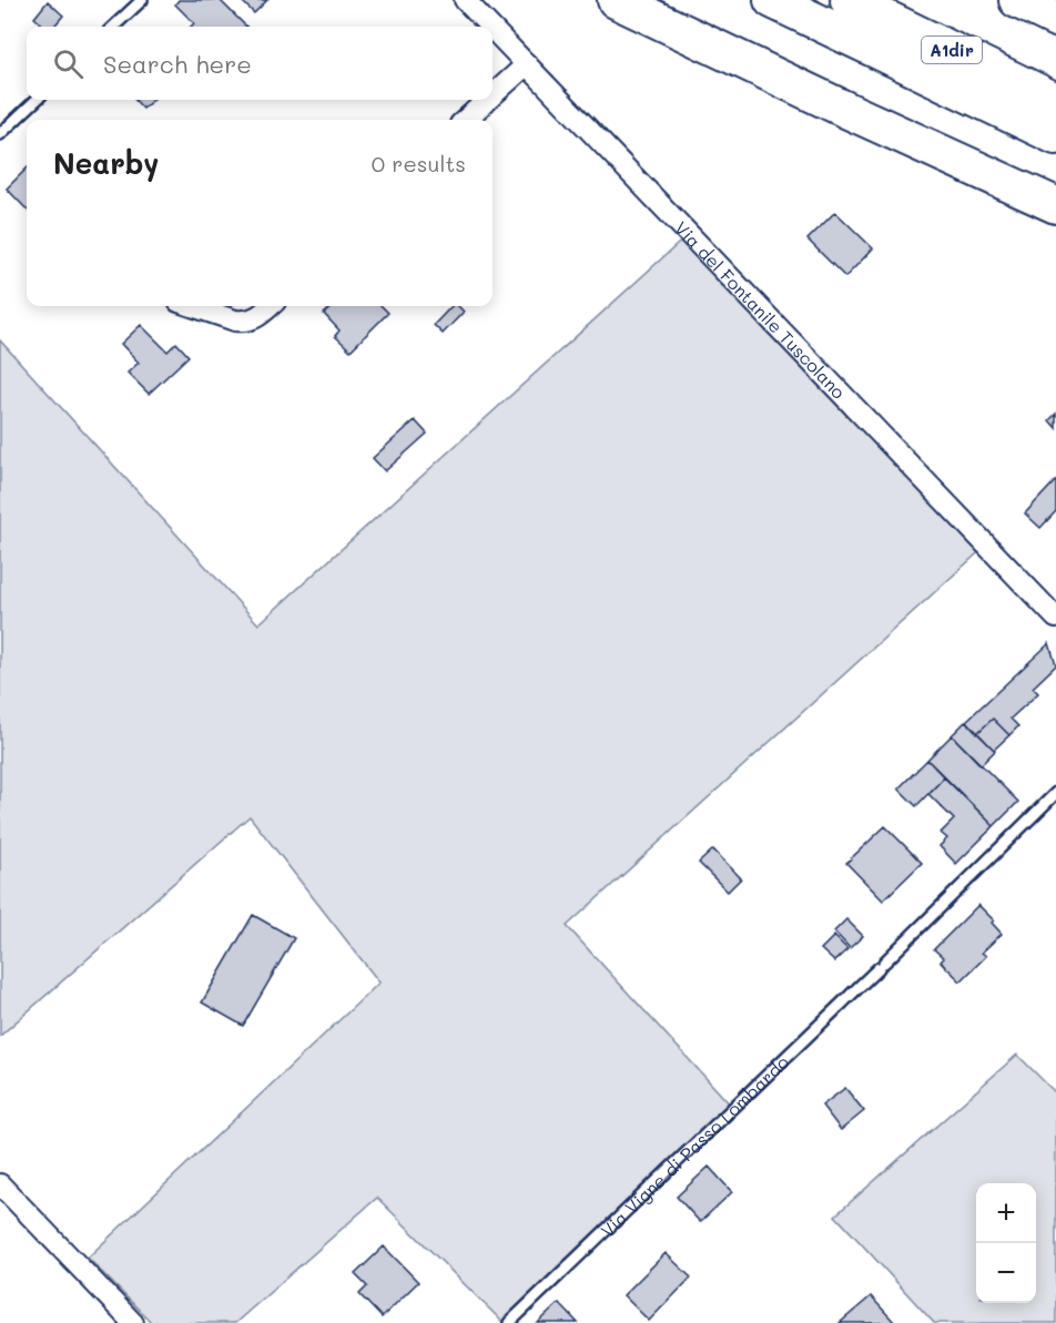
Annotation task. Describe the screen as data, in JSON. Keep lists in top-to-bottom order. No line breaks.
{"streets":{"highway":["A1dir"],"street":["Via del Fontanile Tuscolano"],"lane":["Via Vigne di Passo Lombardo"]},"page":{"search":"Search here","heading":["Nearby","0 results"],"map_buttons":["+","−"]}}
